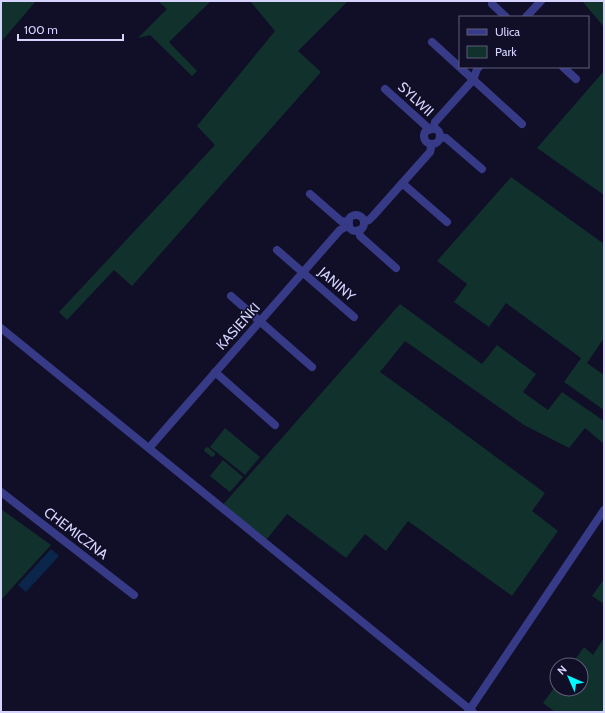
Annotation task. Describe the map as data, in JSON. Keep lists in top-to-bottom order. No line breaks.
{"streets":{"street":["SYLWII","JANINY","KASIEŃKI","CHEMICZNA"]},"crossings":[["JANINY","KASIEŃKI"]],"legend":["Ulica","Park"],"scale_bar":"100 m","north":"top left"}
